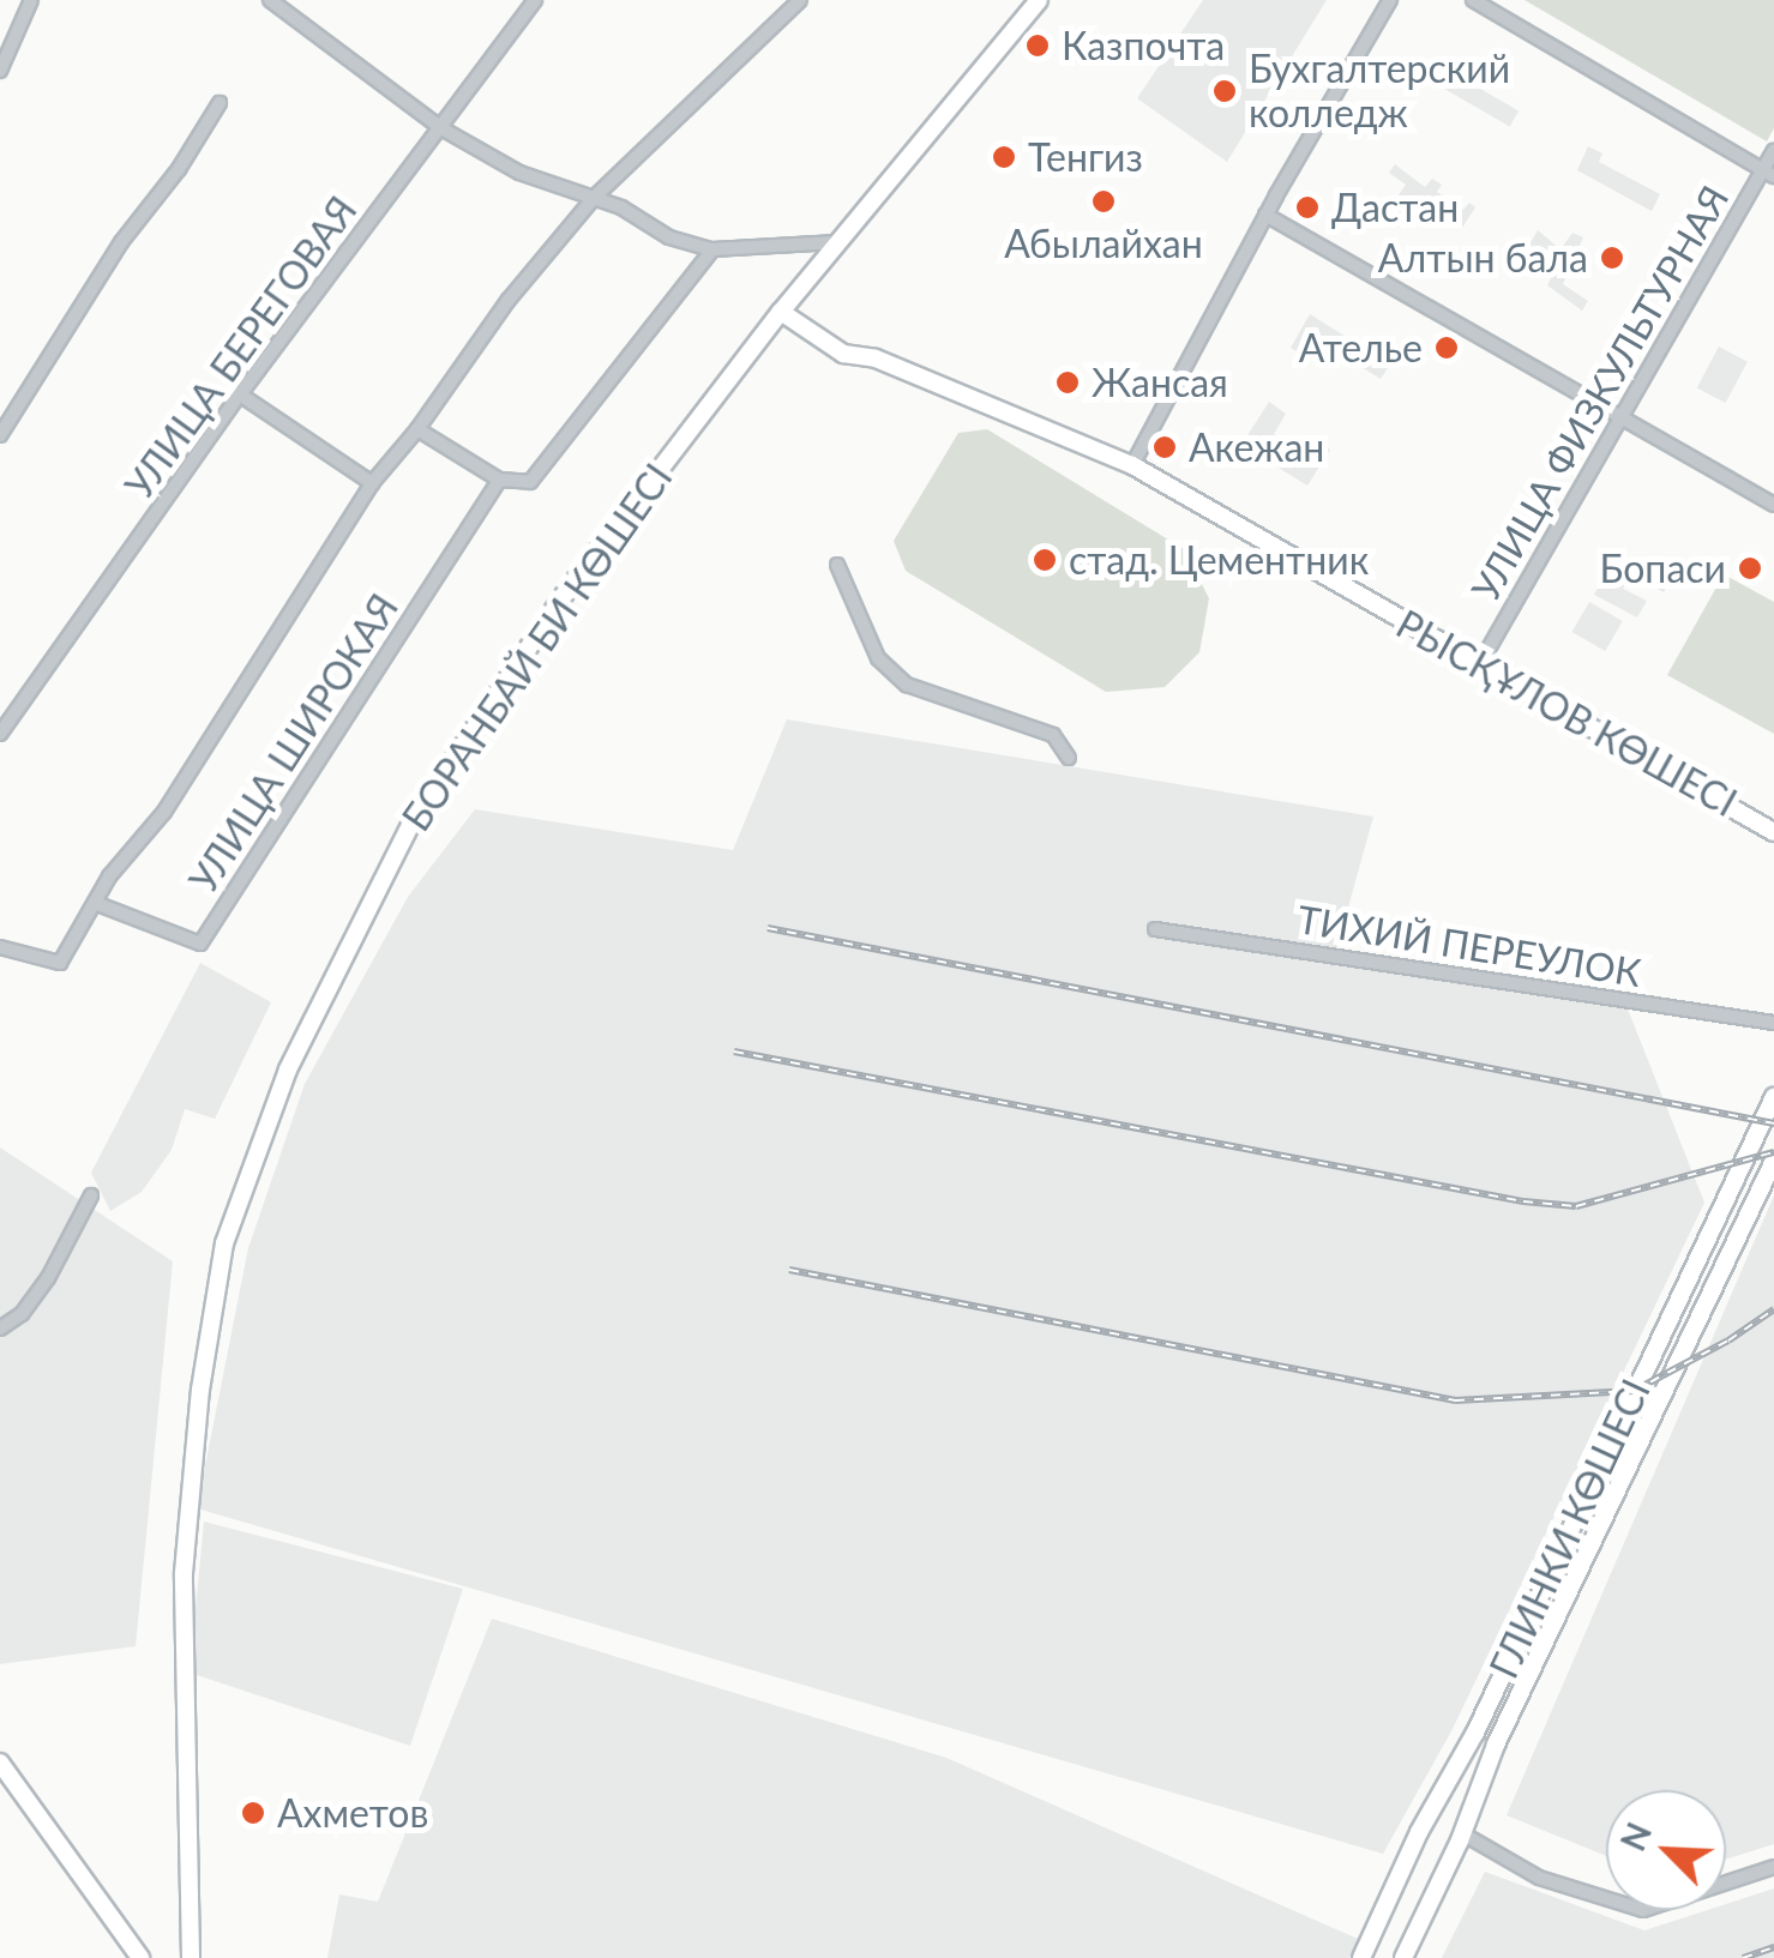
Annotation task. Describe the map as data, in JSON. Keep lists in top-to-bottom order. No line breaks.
{"streets":{"main road":["БОРАНБАЙ БИ КӨШЕСІ","РЫСҚҰЛОВ КӨШЕСІ","ГЛИНКИ КӨШЕСІ"],"street":["УЛИЦА БЕРЕГОВАЯ","УЛИЦА ФИЗКУЛЬТУРНАЯ","УЛИЦА ШИРОКАЯ","ТИХИЙ ПЕРЕУЛОК"]},"crossings":[["УЛИЦА ФИЗКУЛЬТУРНАЯ","РЫСҚҰЛОВ КӨШЕСІ"],["БОРАНБАЙ БИ КӨШЕСІ","РЫСҚҰЛОВ КӨШЕСІ"]],"places":["Казпочта","Бухгалтерский колледж","Тенгиз","Абылайхан","Дастан","Алтын бала","Ателье","Жансая","Акежан","стад. Цементник","Бопаси","Ахметов"],"north":"top left"}
